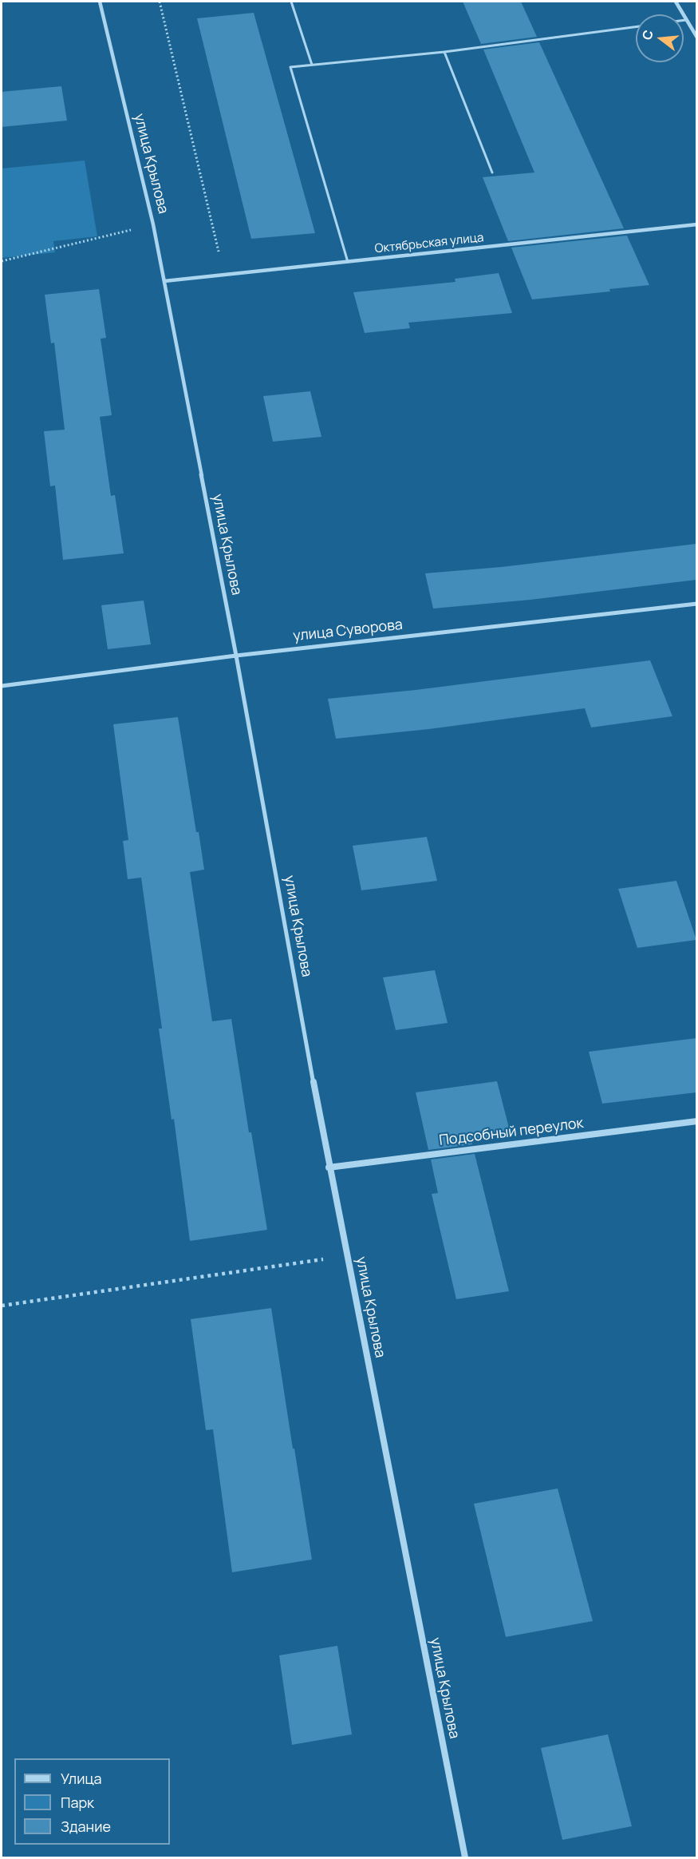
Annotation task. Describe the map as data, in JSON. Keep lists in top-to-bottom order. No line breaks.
{"streets":{"street":["улица Крылова","Октябрьская улица","улица Суворова","Подсобный переулок"]},"crossings":[["улица Крылова","Октябрьская улица"],["улица Крылова","улица Суворова"],["улица Крылова","Подсобный переулок"]],"legend":["Улица","Парк","Здание"],"north":"left"}
